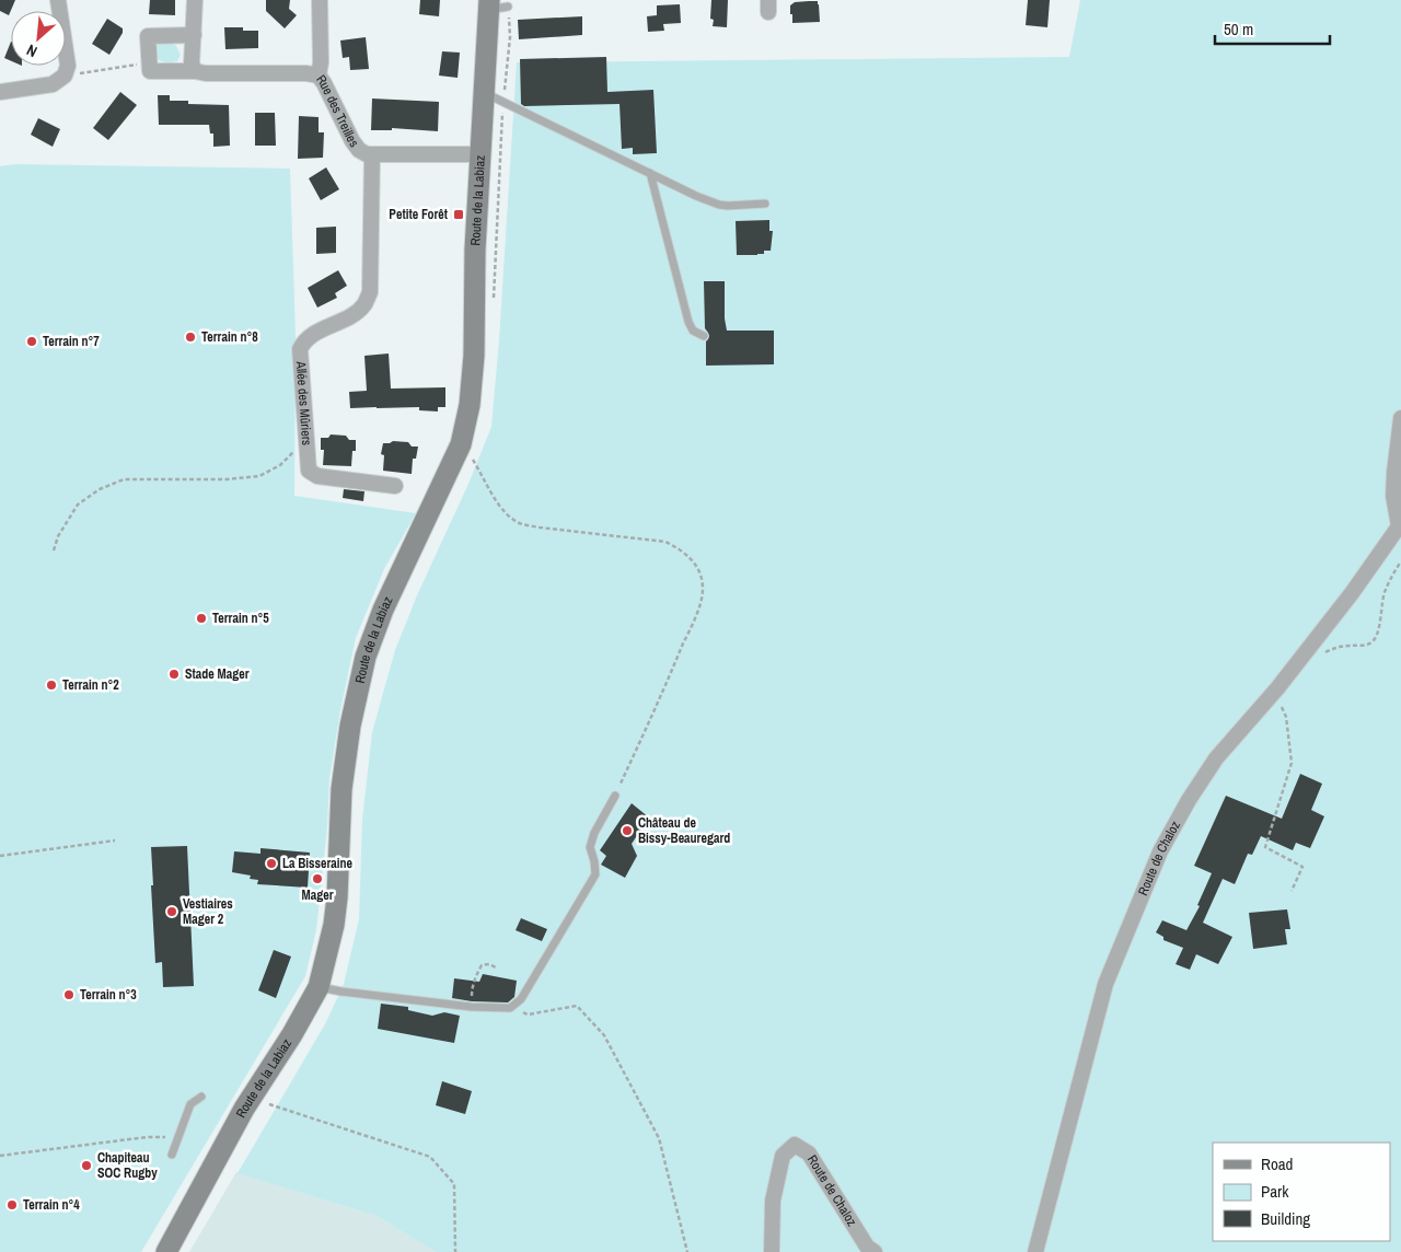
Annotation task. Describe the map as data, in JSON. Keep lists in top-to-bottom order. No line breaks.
{"streets":{"main road":["Route de la Labiaz"],"street":["Rue des Treilles","Allée des Mûriers","Route de Chaloz"]},"crossings":[["Rue des Treilles","Route de la Labiaz"],["Rue des Treilles","Allée des Mûriers"]],"places":{"transit":["Petite Forêt"],"other":["Terrain n°8","Terrain n°7","Terrain n°5","Stade Mager","Terrain n°2","Château de Bissy-Beauregard","La Bisseraine","Mager","Vestiaires Mager 2","Terrain n°3","Chapiteau SOC Rugby","Terrain n°4"]},"legend":["Road","Park","Building"],"scale_bar":"50 m","north":"bottom left"}
